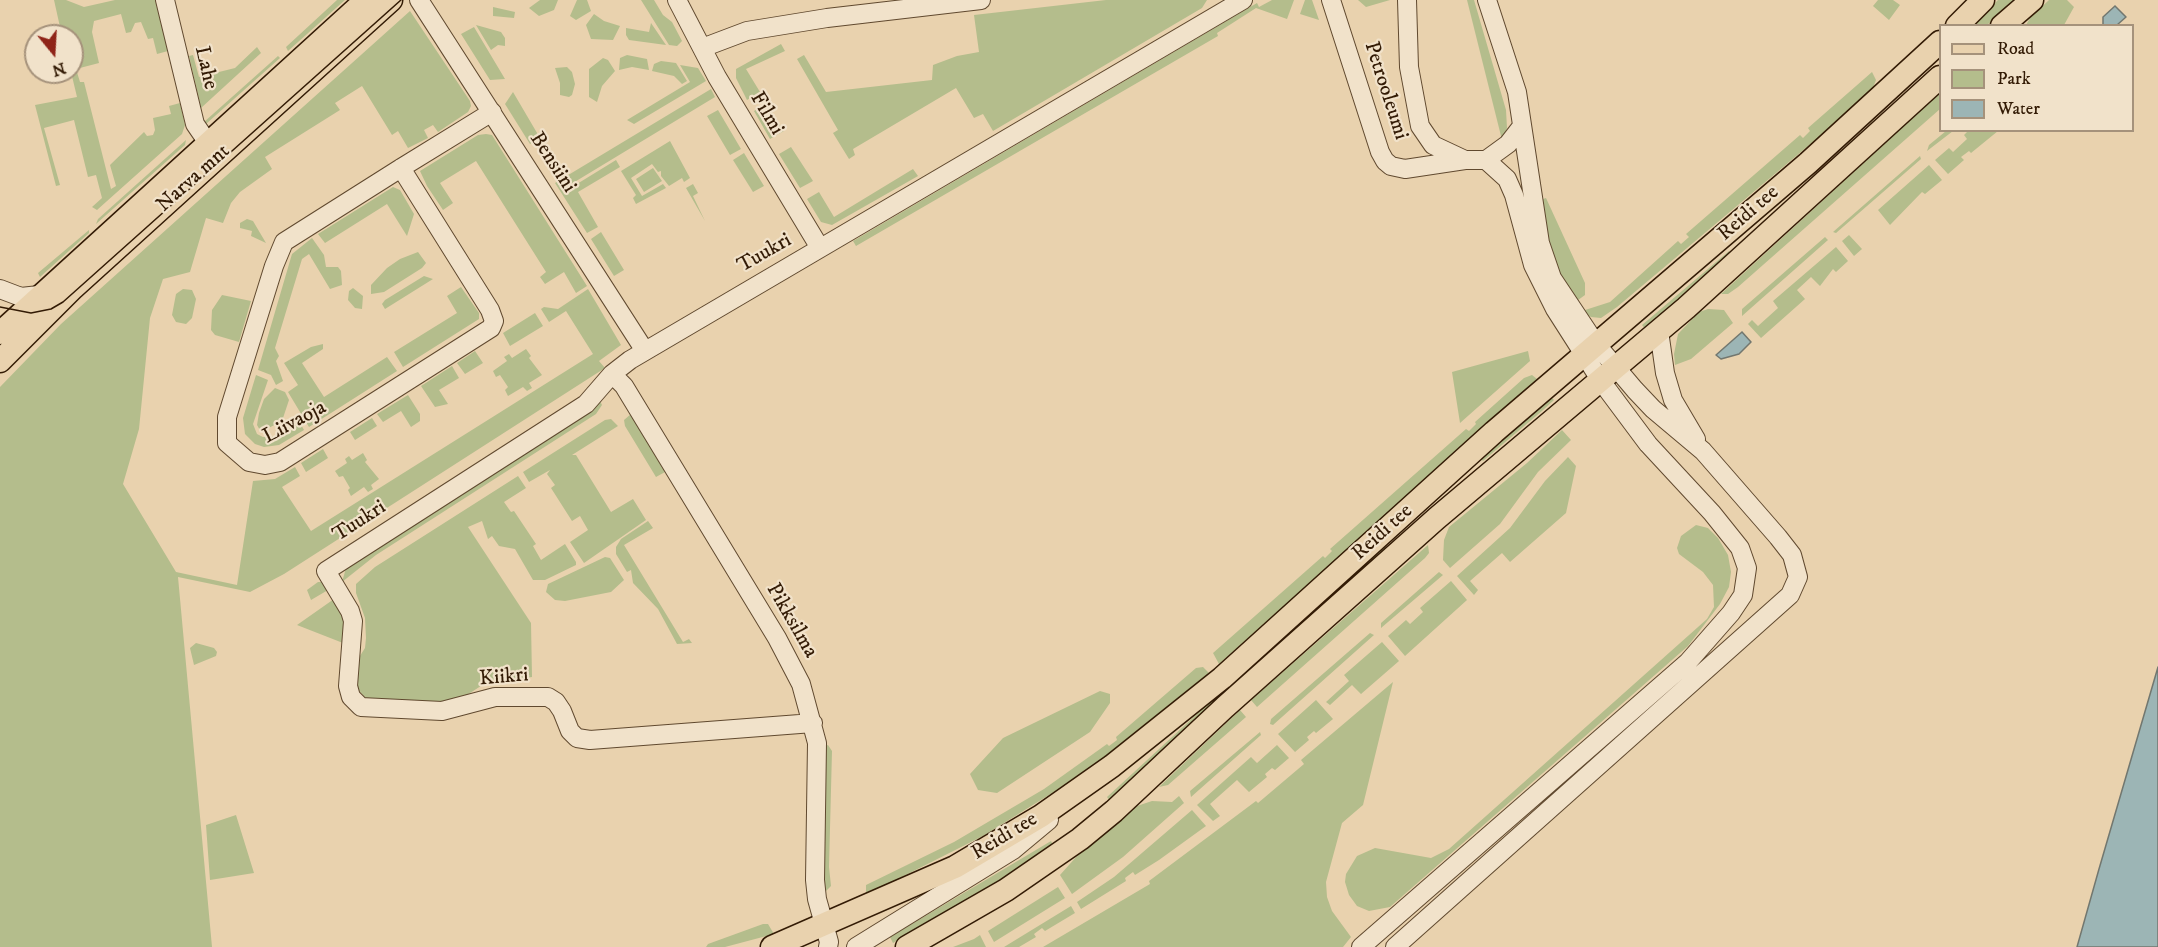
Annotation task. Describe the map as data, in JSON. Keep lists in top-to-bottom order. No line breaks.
{"streets":{"main road":["Narva mnt","Reidi tee"],"street":["Lahe","Petrooleumi","Filmi","Bensiini","Tuukri","Liivaoja","Pikksilma","Kiikri"]},"crossings":[["Lahe","Narva mnt"],["Filmi","Tuukri"],["Bensiini","Tuukri"],["Bensiini","Liivaoja"],["Reidi tee","Pikksilma"],["Tuukri","Pikksilma"],["Tuukri","Kiikri"],["Pikksilma","Kiikri"]],"legend":["Road","Park","Water"],"north":"bottom"}
